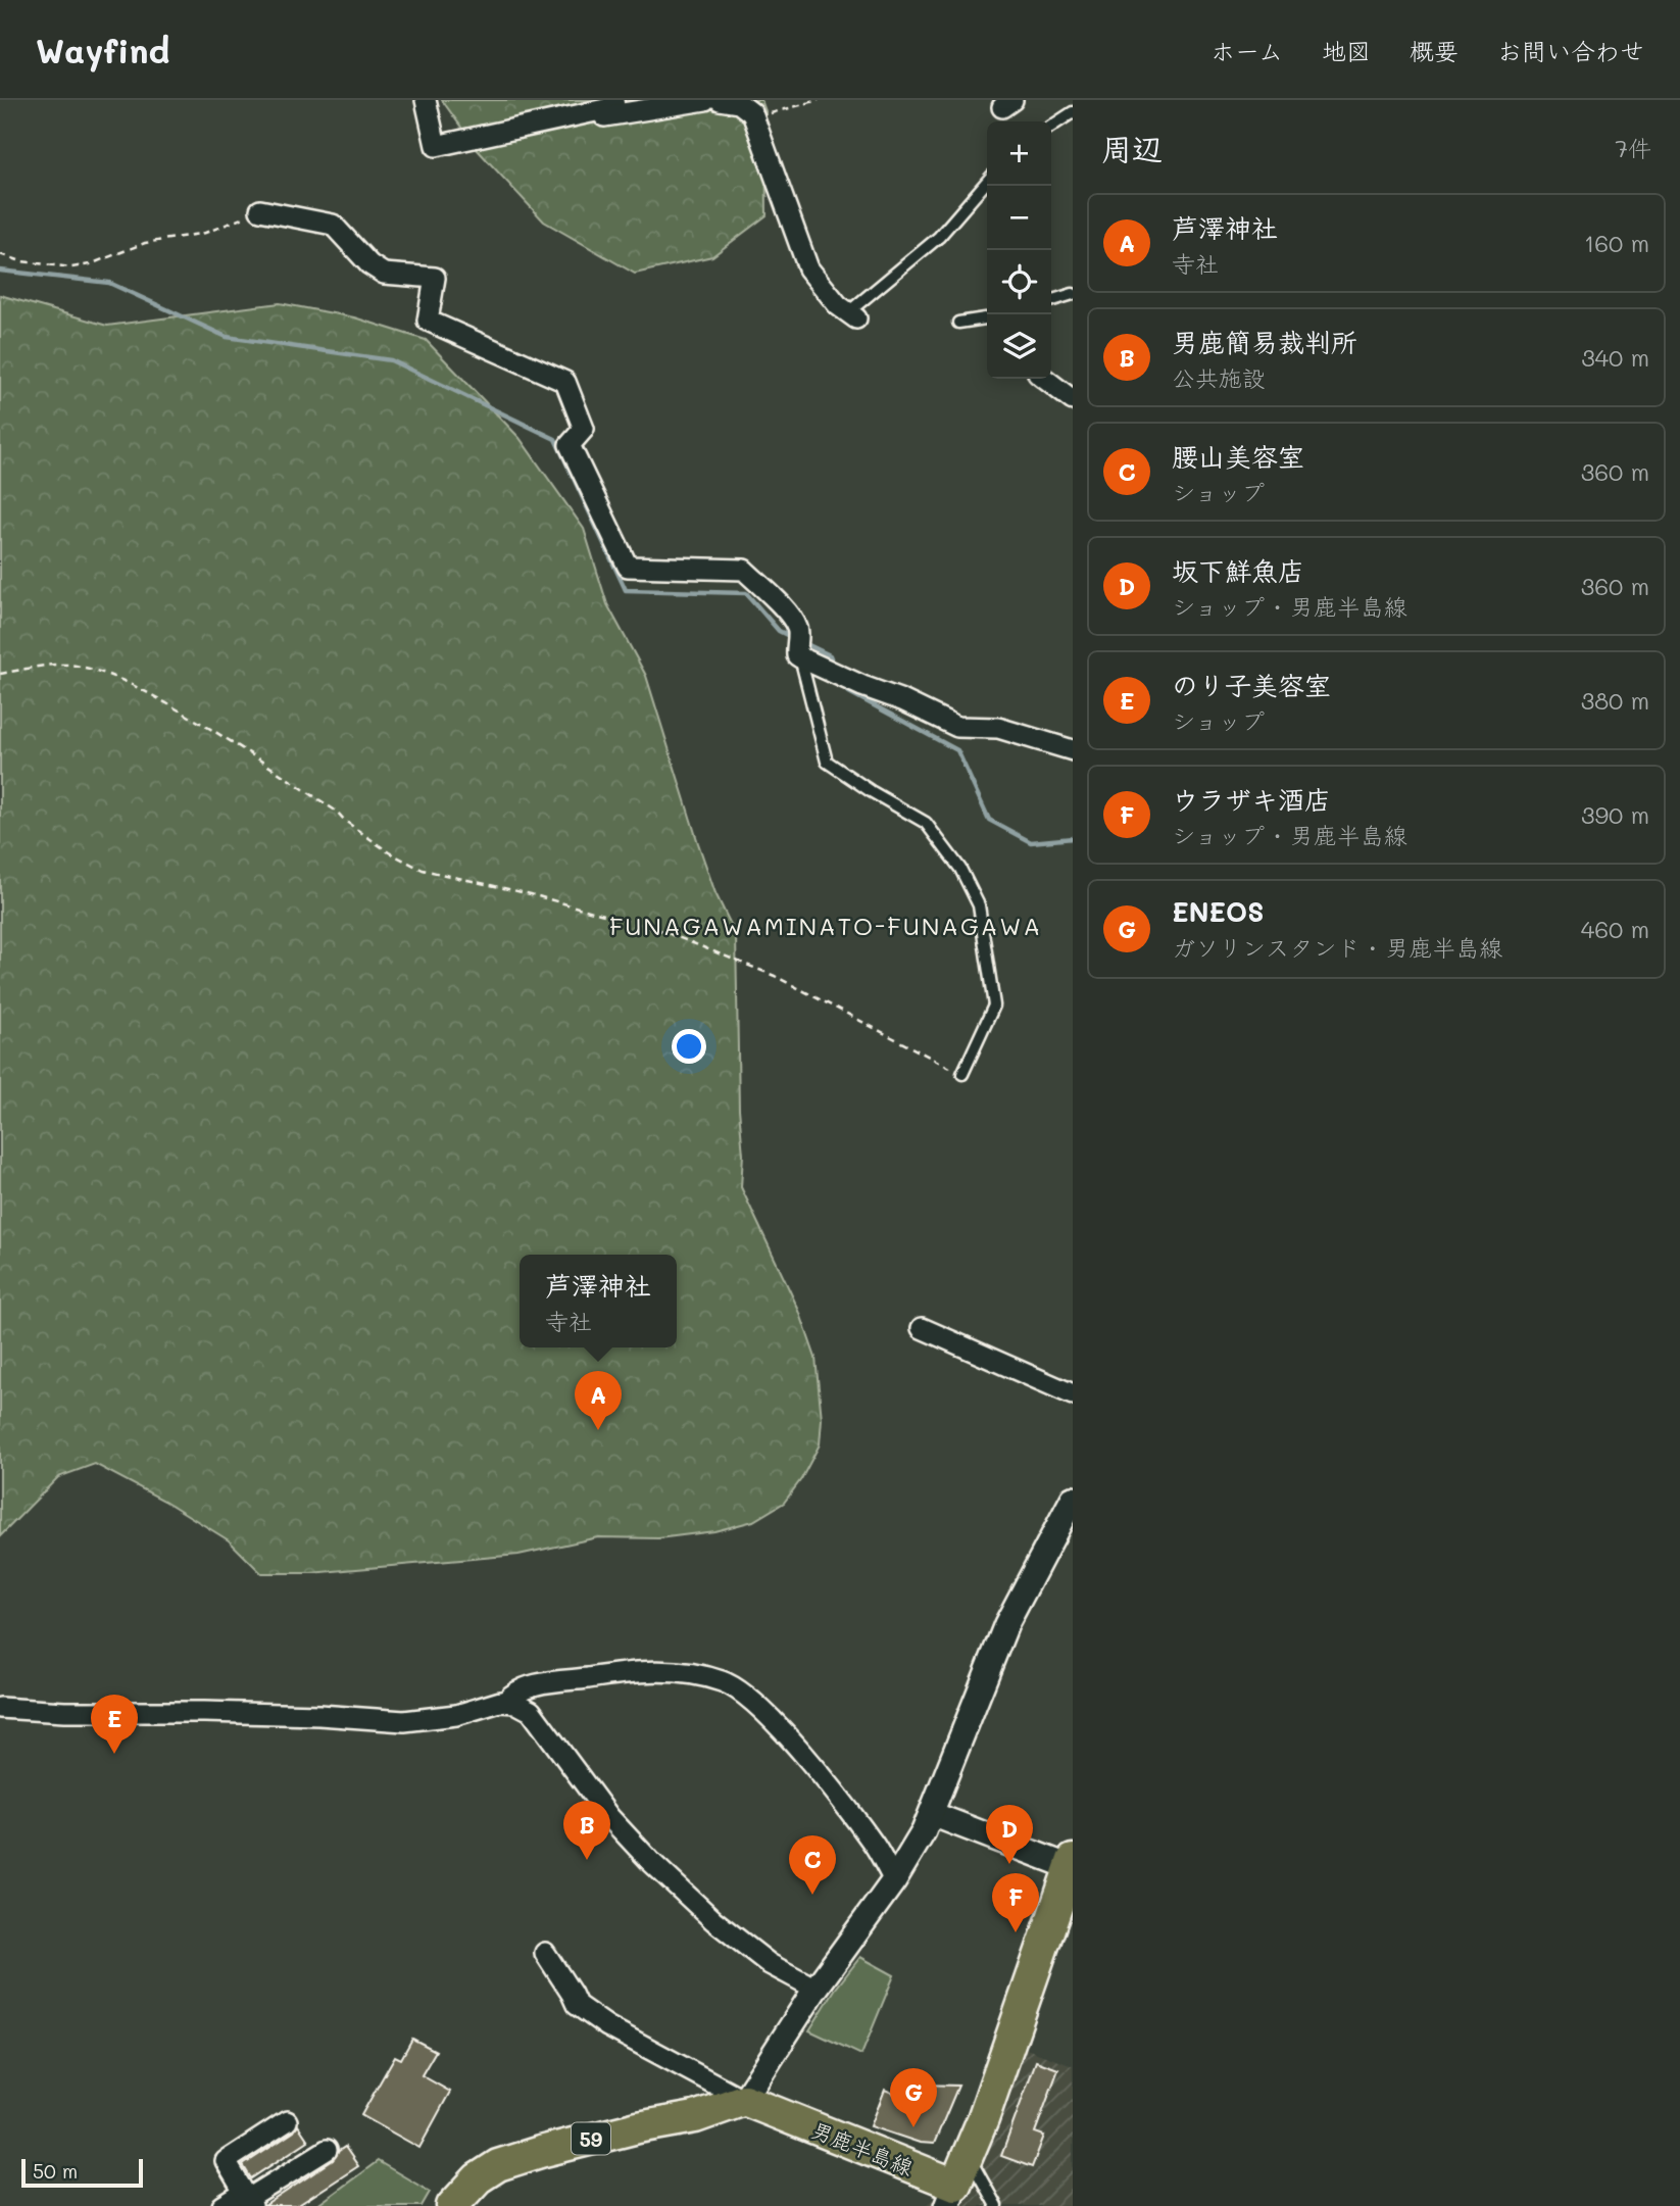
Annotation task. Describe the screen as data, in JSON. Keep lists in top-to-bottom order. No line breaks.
{"streets":{"main road":["59","男鹿半島線"]},"crossings":[["59","男鹿半島線"]],"districts":["FUNAGAWAMINATO-FUNAGAWA"],"scale_bar":"50 m","page":{"header":"Wayfind","nav":["ホーム","地図","概要","お問い合わせ"],"heading":["周辺","7件"],"map_buttons":["+","−"],"list":[{"mark":"A","name":"芦澤神社","note":"寺社","value":"160 m"},{"mark":"B","name":"男鹿簡易裁判所","note":"公共施設","value":"340 m"},{"mark":"C","name":"腰山美容室","note":"ショップ","value":"360 m"},{"mark":"D","name":"坂下鮮魚店","note":"ショップ · 男鹿半島線","value":"360 m"},{"mark":"E","name":"のり子美容室","note":"ショップ","value":"380 m"},{"mark":"F","name":"ウラザキ酒店","note":"ショップ · 男鹿半島線","value":"390 m"},{"mark":"G","name":"ENEOS","note":"ガソリンスタンド · 男鹿半島線","value":"460 m"}],"popup":["芦澤神社","寺社"],"pins":["A","E","B","D","C","F","G"],"scale":"50 m"}}
